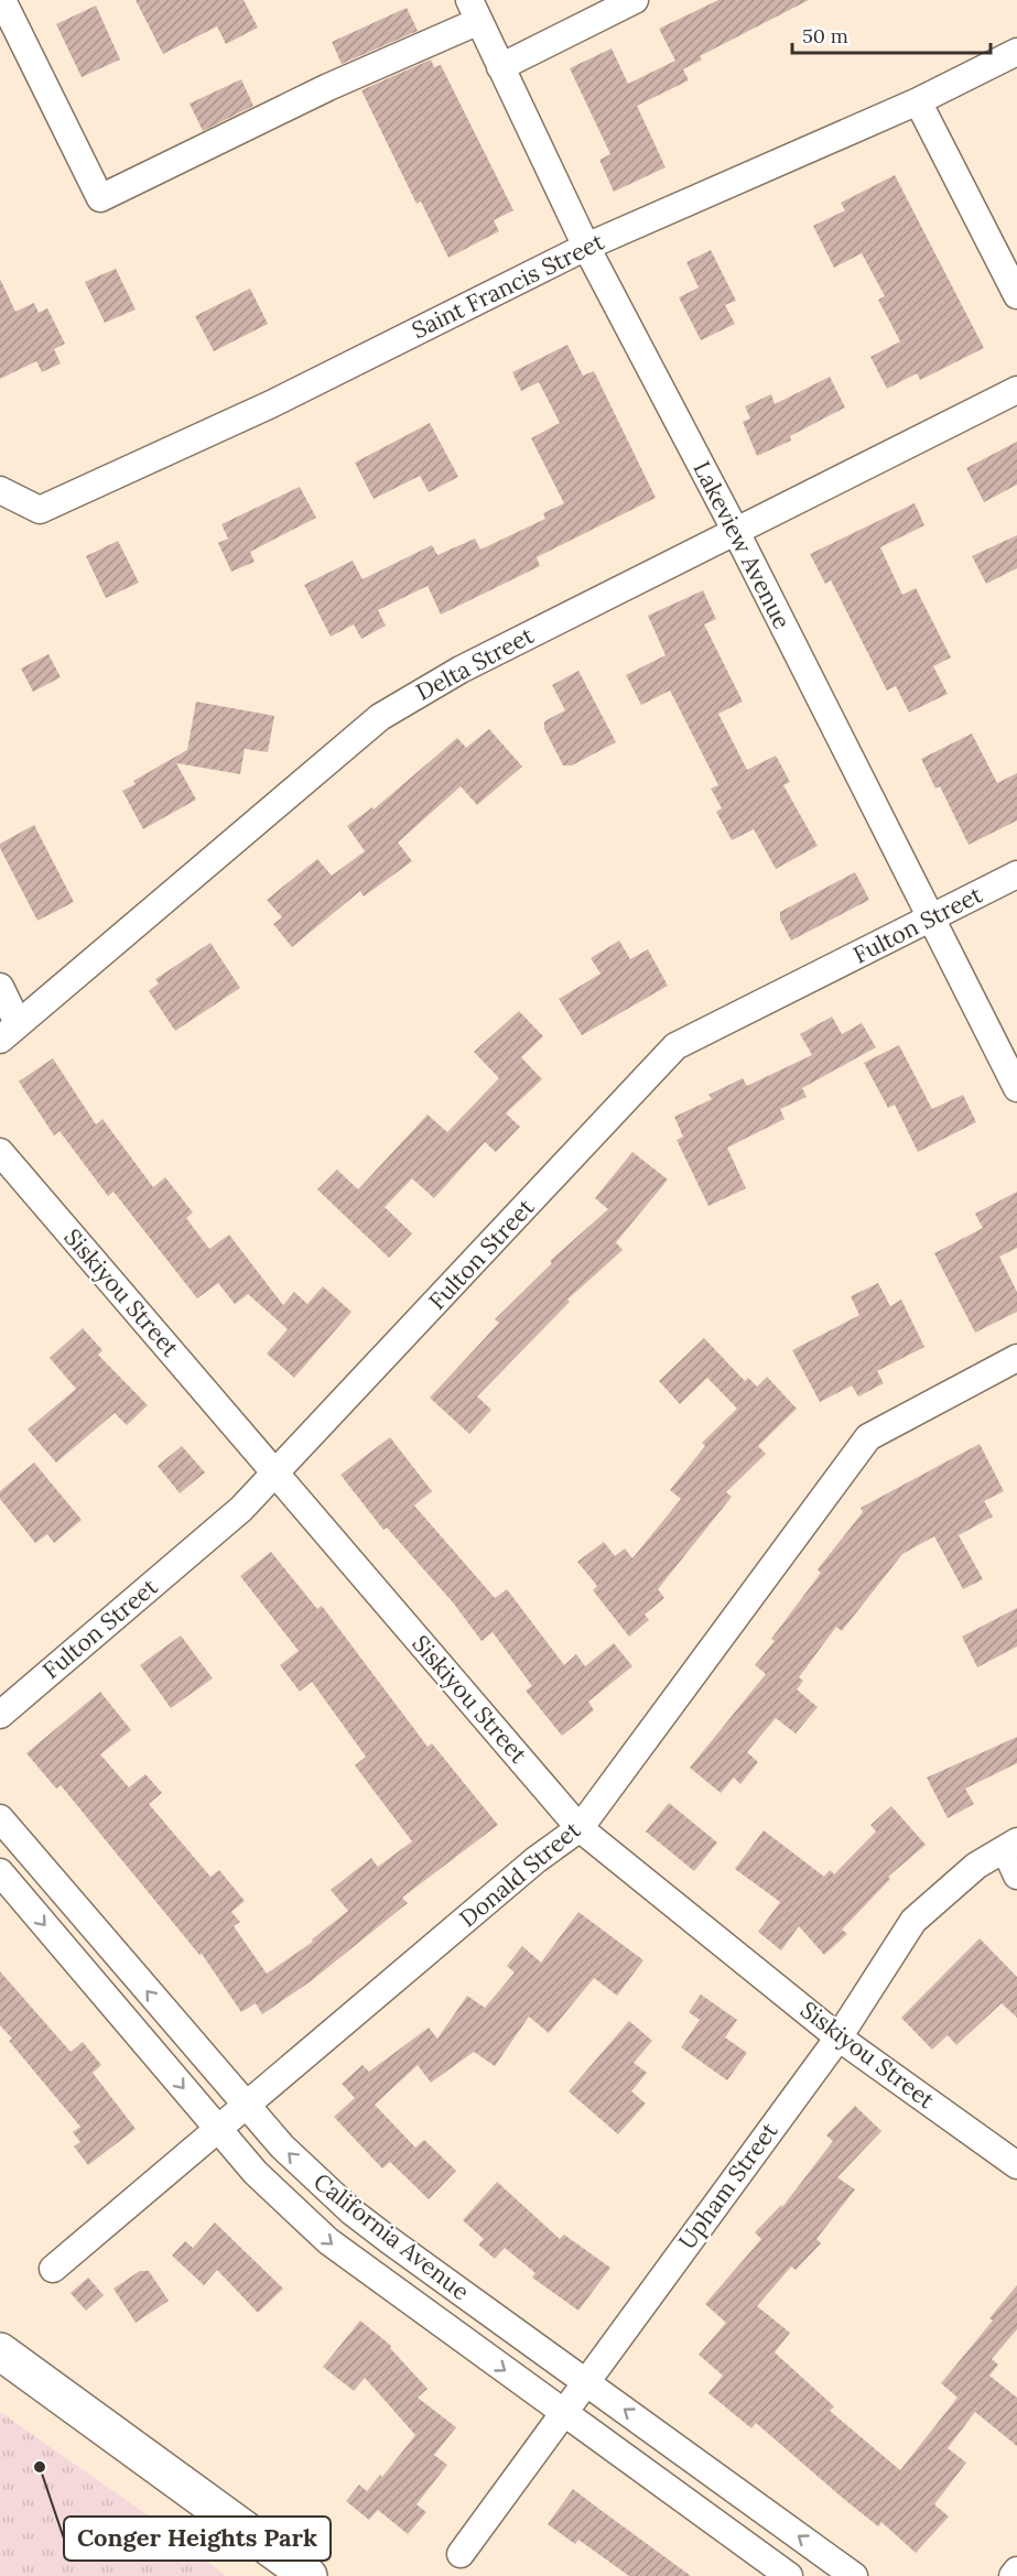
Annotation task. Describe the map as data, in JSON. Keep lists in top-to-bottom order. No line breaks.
{"streets":{"street":["Saint Francis Street","Lakeview Avenue","Delta Street","Fulton Street","Siskiyou Street","Donald Street","Upham Street","California Avenue"]},"crossings":[["Saint Francis Street","Lakeview Avenue"],["Lakeview Avenue","Delta Street"],["Lakeview Avenue","Fulton Street"],["Fulton Street","Siskiyou Street"],["Siskiyou Street","Donald Street"],["Siskiyou Street","Upham Street"],["Donald Street","California Avenue"],["Upham Street","California Avenue"]],"places":["Conger Heights Park"],"scale_bar":"50 m"}
